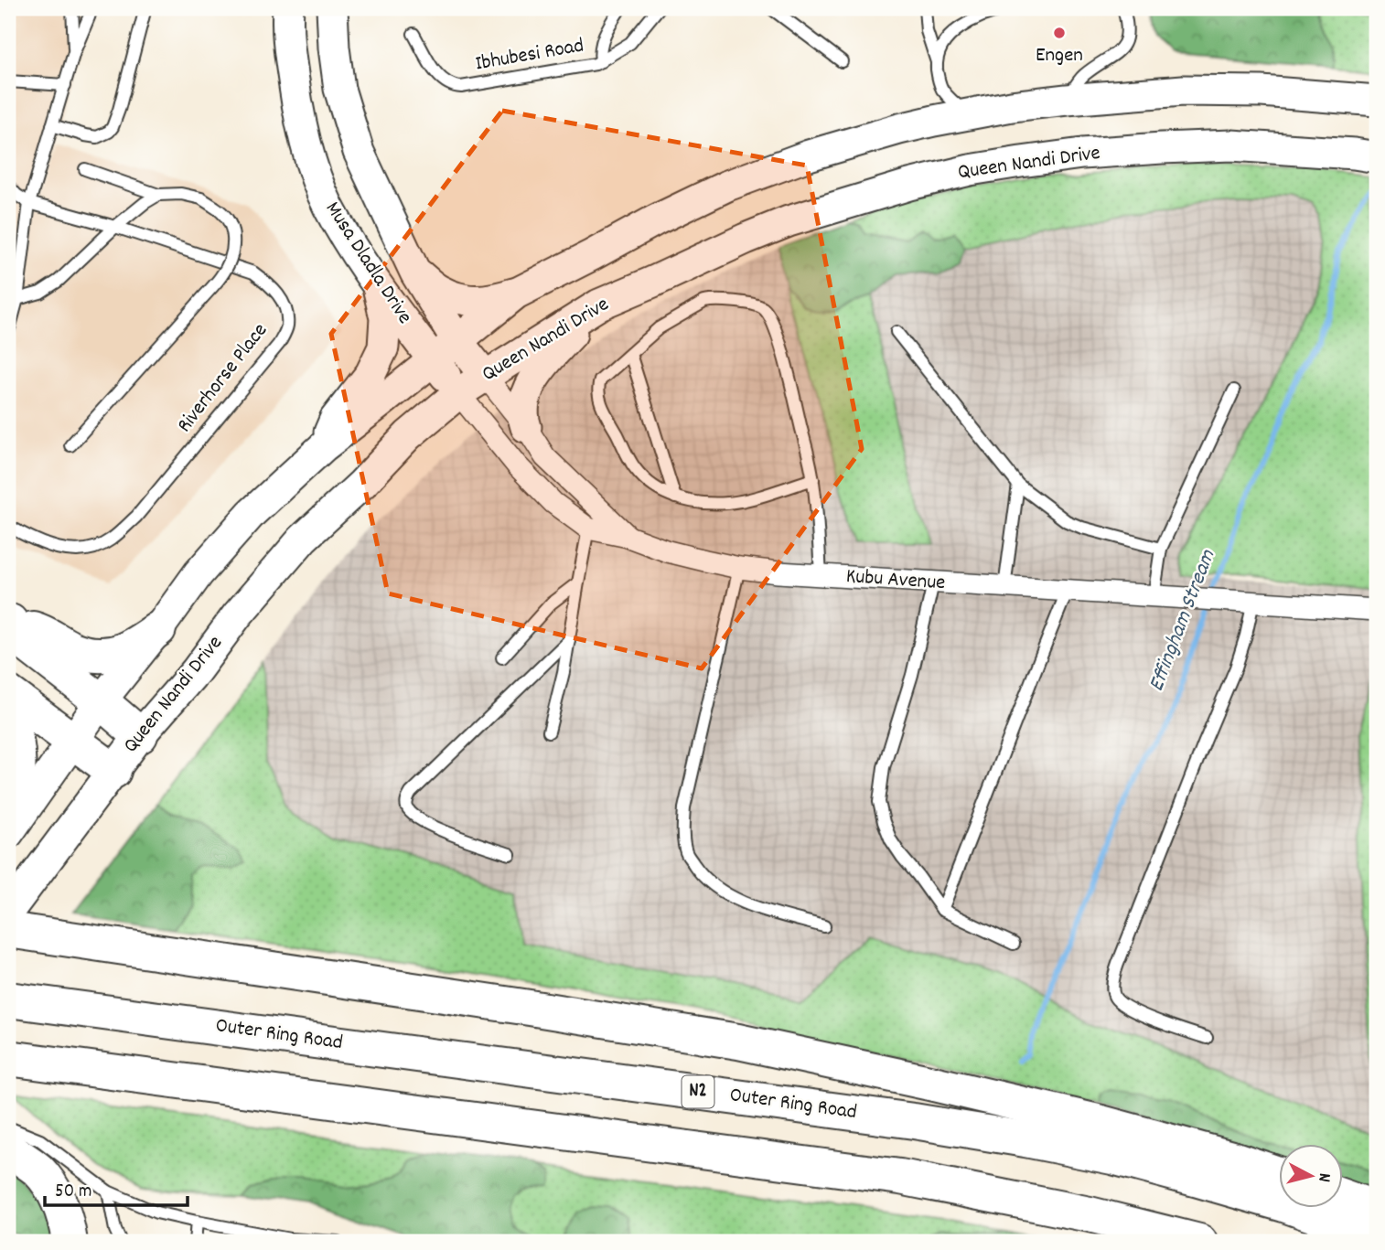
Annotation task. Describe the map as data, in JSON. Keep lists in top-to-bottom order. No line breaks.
{"streets":{"highway":["Outer Ring Road","N2"],"main road":["Queen Nandi Drive","Musa Dladla Drive"],"street":["Kubu Avenue"],"lane":["Ibhubesi Road","Riverhorse Place"]},"crossings":[["Queen Nandi Drive","Musa Dladla Drive"],["Queen Nandi Drive","Kubu Avenue"],["Musa Dladla Drive","Kubu Avenue"]],"water":["Effingham Stream"],"places":["Engen"],"scale_bar":"50 m","north":"right"}
